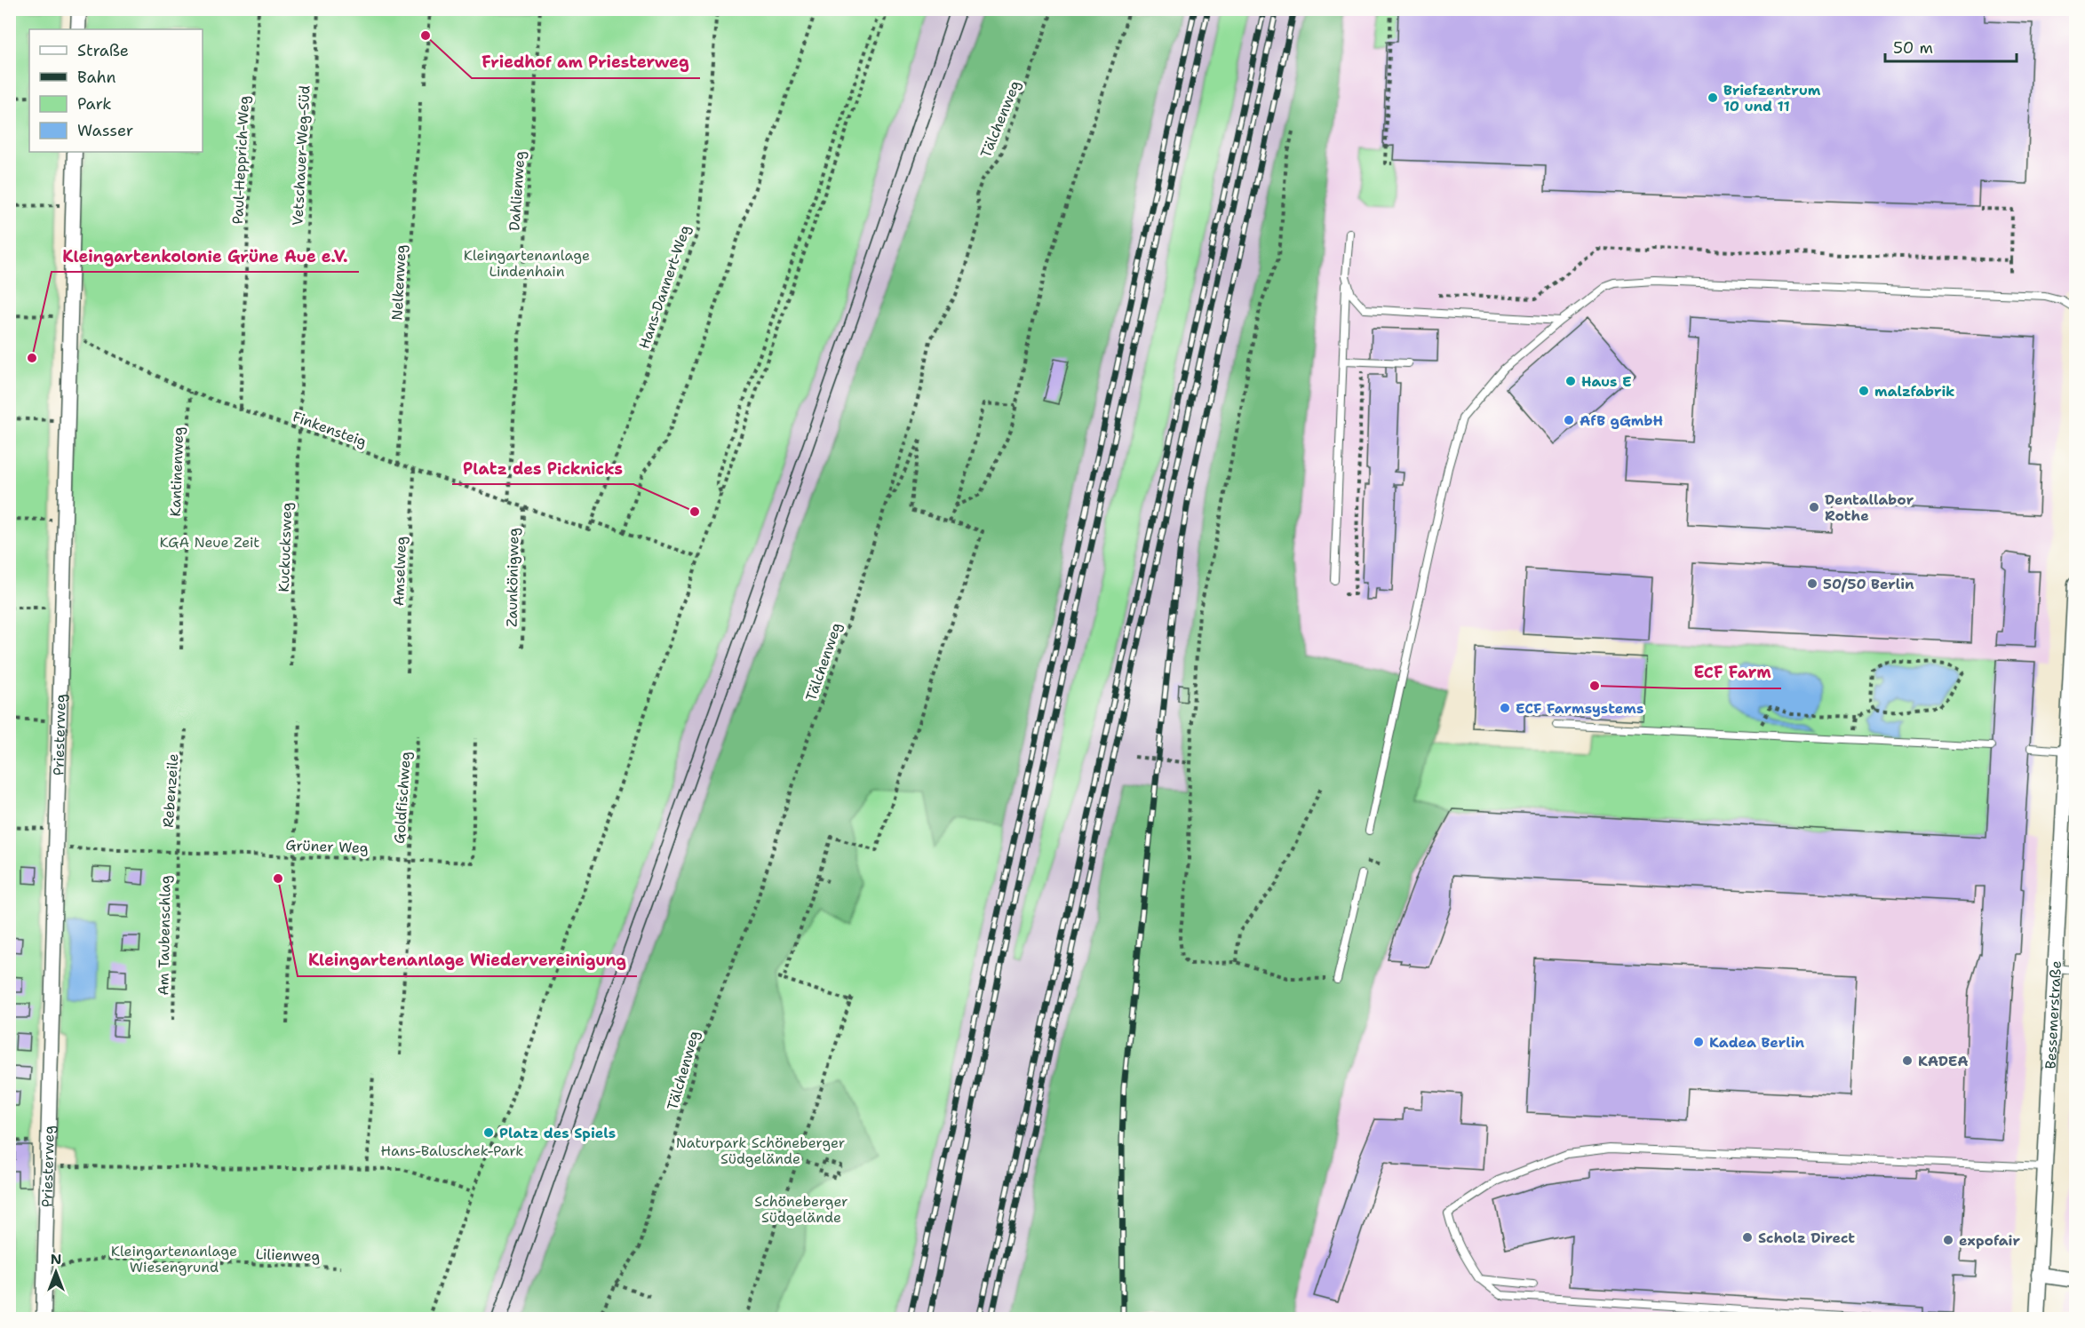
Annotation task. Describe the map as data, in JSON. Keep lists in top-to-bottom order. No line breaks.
{"streets":{"street":["Priesterweg","Bessemerstraße"],"path":["Tälchenweg","Vetschauer-Weg-Süd","Paul-Hepprich-Weg","Dahlienweg","Nelkenweg","Hans-Dannert-Weg","Finkensteig","Kantinenweg","Kuckucksweg","Amselweg","Zaunkönigweg","Rebenzeile","Goldfischweg","Grüner Weg","Am Taubenschlag","Lilienweg"]},"crossings":[["Vetschauer-Weg-Süd","Finkensteig"],["Vetschauer-Weg-Süd","Kuckucksweg"],["Paul-Hepprich-Weg","Finkensteig"],["Dahlienweg","Finkensteig"],["Nelkenweg","Finkensteig"],["Hans-Dannert-Weg","Finkensteig"],["Finkensteig","Kantinenweg"],["Finkensteig","Kuckucksweg"],["Finkensteig","Amselweg"],["Finkensteig","Zaunkönigweg"],["Finkensteig","Priesterweg"],["Priesterweg","Grüner Weg"],["Priesterweg","Lilienweg"],["Rebenzeile","Grüner Weg"],["Rebenzeile","Am Taubenschlag"],["Goldfischweg","Grüner Weg"],["Grüner Weg","Am Taubenschlag"]],"parks":["Kleingartenanlage Lindenhain","KGA Neue Zeit","Naturpark Schöneberger Südgelände","Hans-Baluschek-Park","Schöneberger Südgelände","Kleingartenanlage Wiesengrund"],"places":["Friedhof am Priesterweg","Briefzentrum 10 und 11","Kleingartenkolonie Grüne Aue e.V.","Haus E","malzfabrik","AfB gGmbH","Dentallabor Rothe","Platz des Picknicks","50/50 Berlin","ECF Farm","ECF Farmsystems","Kleingartenanlage Wiedervereinigung","Kadea Berlin","KADEA","Platz des Spiels","Scholz Direct","expofair"],"legend":["Straße","Bahn","Park","Wasser"],"scale_bar":"50 m","north":"top"}
